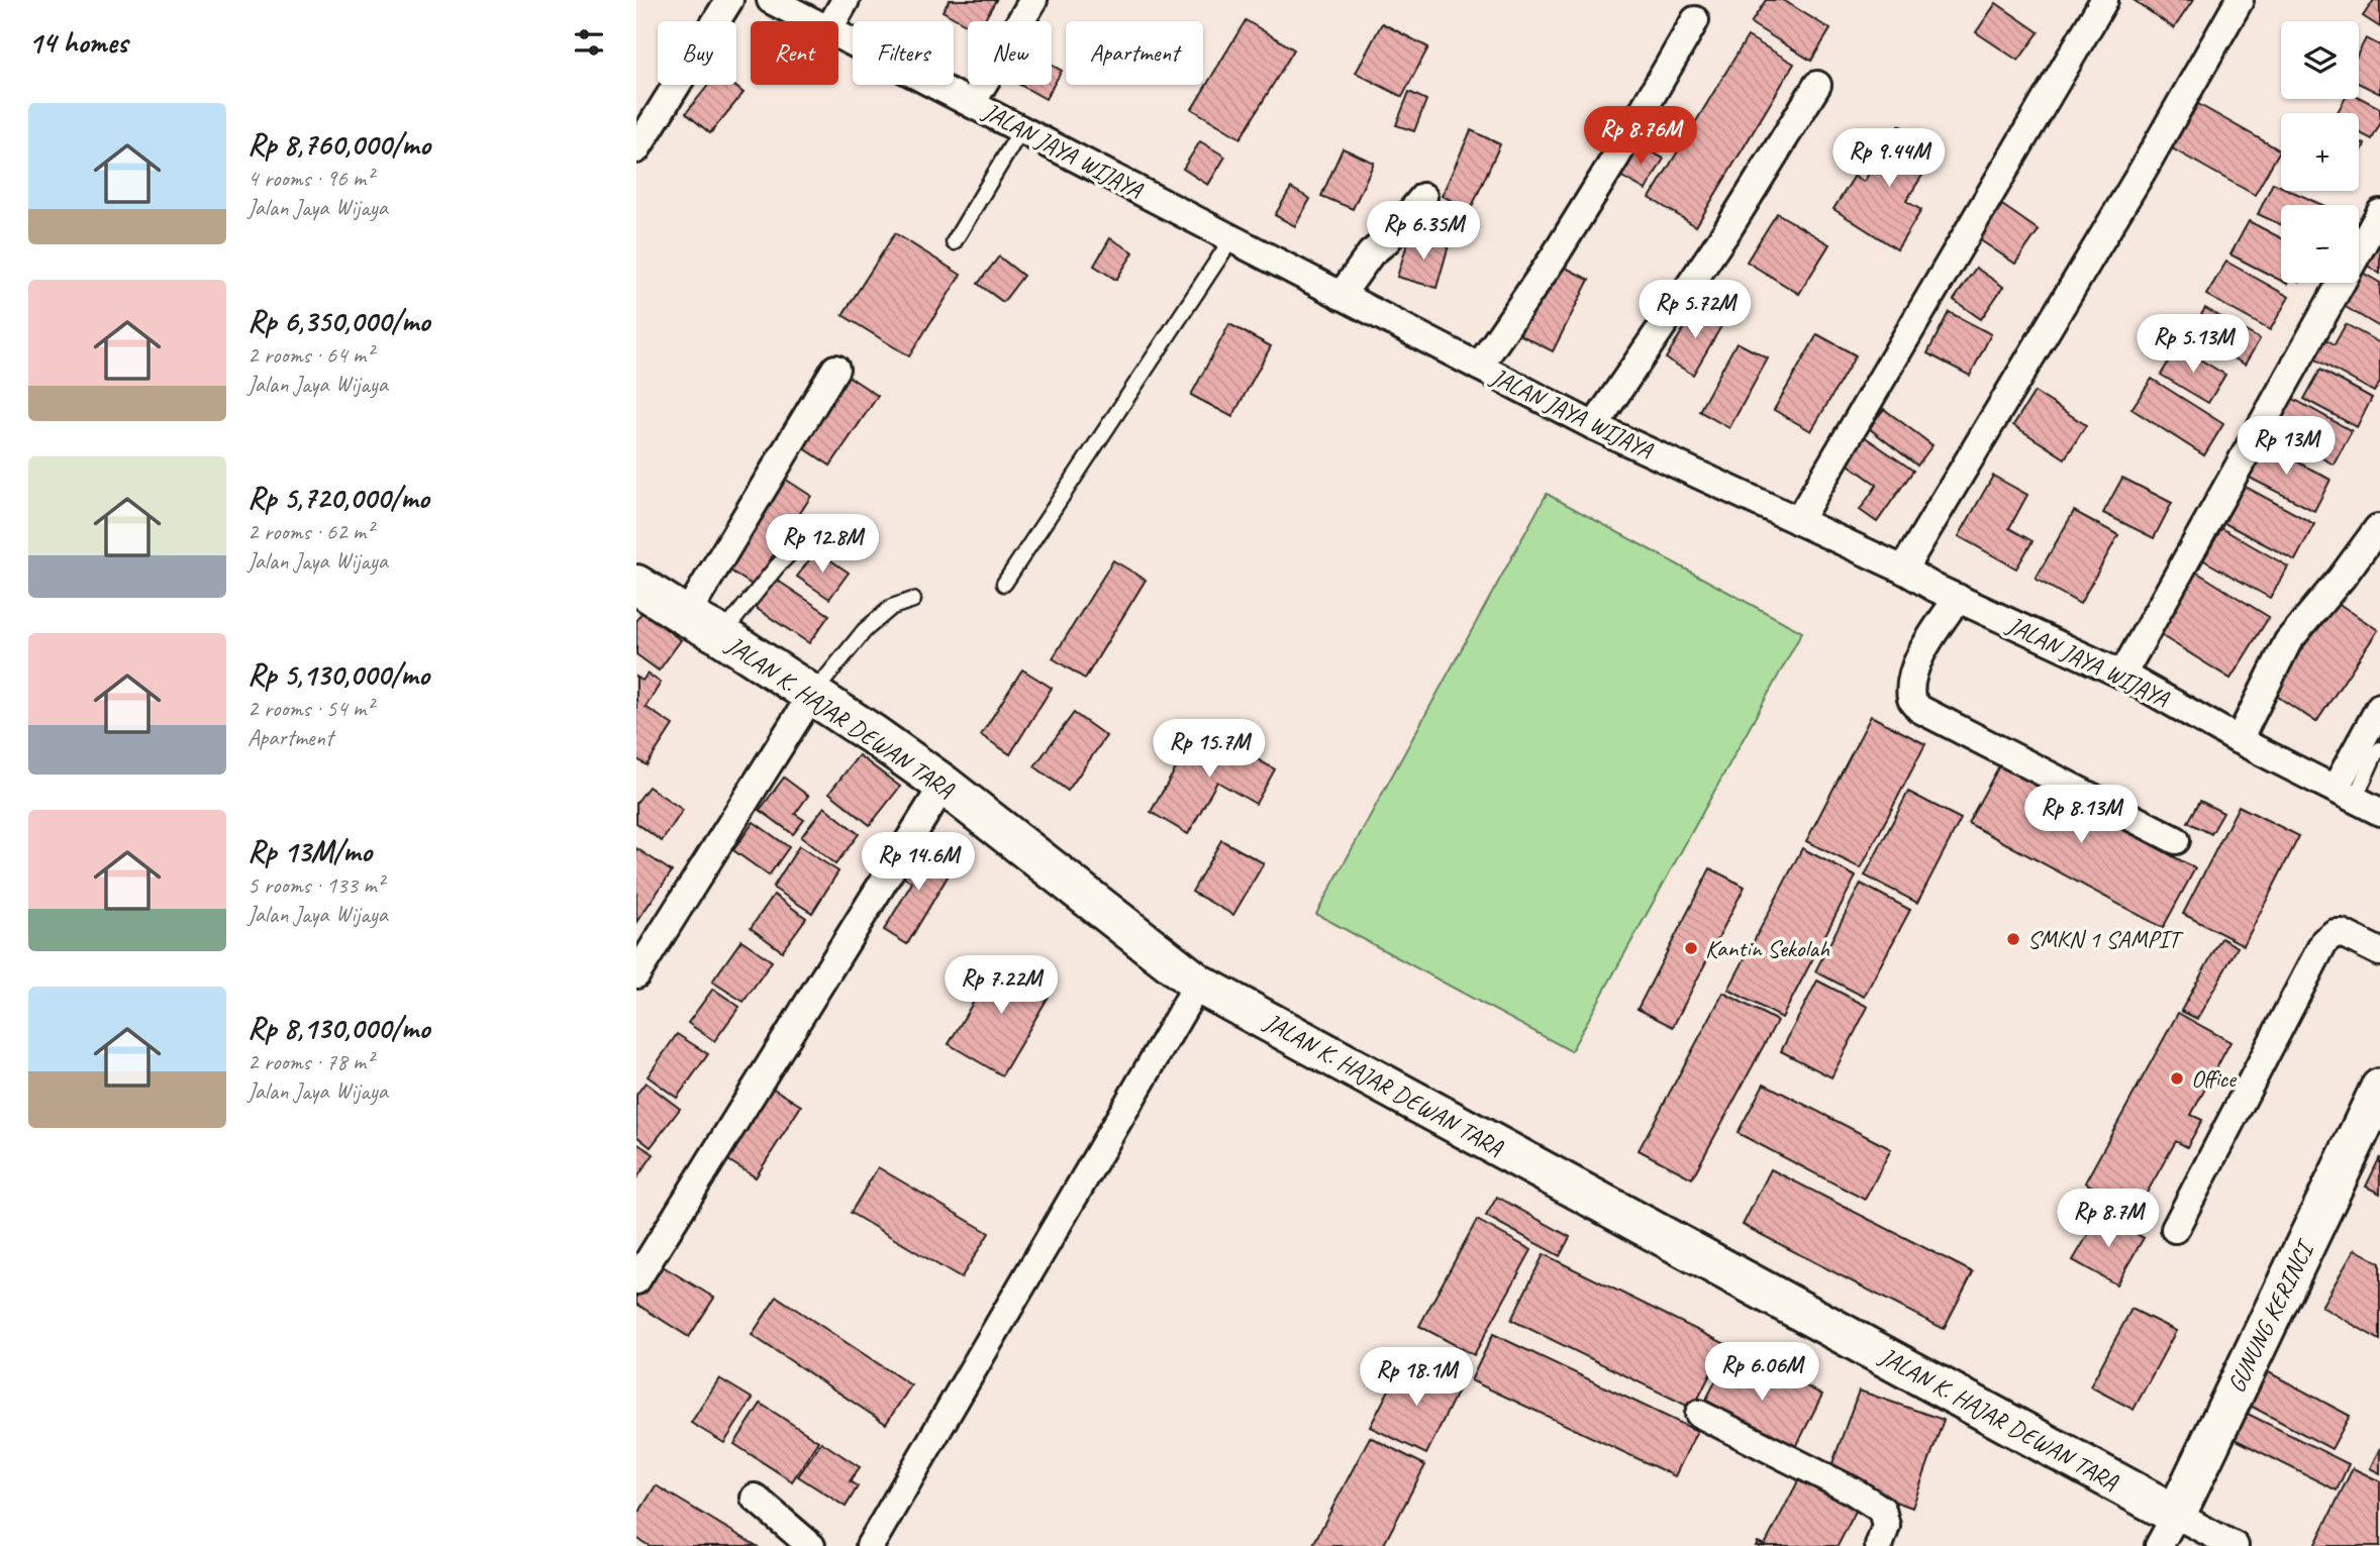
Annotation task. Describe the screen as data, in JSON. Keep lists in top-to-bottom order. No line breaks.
{"streets":{"street":["JALAN JAYA WIJAYA","JALAN K. HAJAR DEWAN TARA","GUNUNG KERINCI"]},"crossings":[["JALAN K. HAJAR DEWAN TARA","GUNUNG KERINCI"]],"places":["SMKN 1 SAMPIT","Kantin Sekolah","Office"],"page":{"heading":"14 homes","map_buttons":["+","−"],"chip":["Buy","Rent","Filters","New","Apartment"],"list":[{"name":"Rp 8,760,000/mo","note":"4 rooms · 96 m² · Jalan Jaya Wijaya"},{"name":"Rp 6,350,000/mo","note":"2 rooms · 64 m² · Jalan Jaya Wijaya"},{"name":"Rp 5,720,000/mo","note":"2 rooms · 62 m² · Jalan Jaya Wijaya"},{"name":"Rp 5,130,000/mo","note":"2 rooms · 54 m² · Apartment"},{"name":"Rp 13M/mo","note":"5 rooms · 133 m² · Jalan Jaya Wijaya"},{"name":"Rp 8,130,000/mo","note":"2 rooms · 78 m² · Jalan Jaya Wijaya"}],"price":["Rp 8.76M","Rp 9.44M","Rp 6.35M","Rp 5.72M","Rp 5.13M","Rp 13M","Rp 12.8M","Rp 15.7M","Rp 8.13M","Rp 14.6M","Rp 7.22M","Rp 8.7M","Rp 6.06M","Rp 18.1M"]}}
